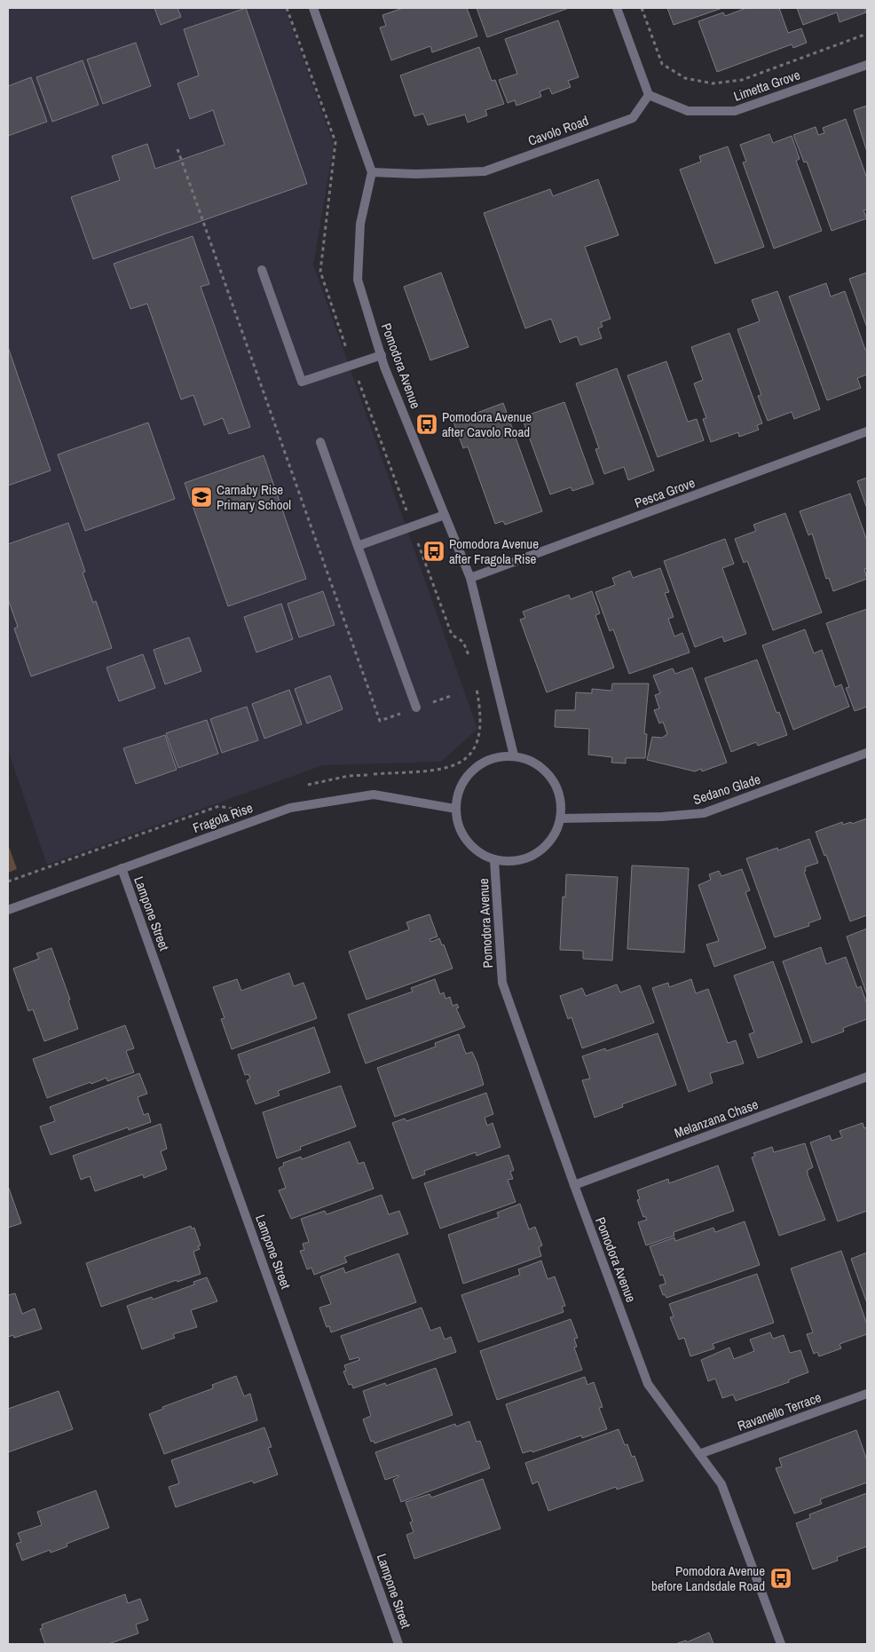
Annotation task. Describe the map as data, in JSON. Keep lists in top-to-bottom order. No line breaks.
{"streets":{"street":["Limetta Grove","Cavolo Road","Pomodora Avenue","Pesca Grove","Sedano Glade","Fragola Rise","Lampone Street","Melanzana Chase","Ravanello Terrace"]},"crossings":[["Limetta Grove","Cavolo Road"],["Cavolo Road","Pomodora Avenue"],["Pomodora Avenue","Pesca Grove"],["Pomodora Avenue","Sedano Glade"],["Pomodora Avenue","Fragola Rise"],["Pomodora Avenue","Melanzana Chase"],["Pomodora Avenue","Ravanello Terrace"],["Sedano Glade","Fragola Rise"],["Fragola Rise","Lampone Street"]],"places":{"bus stop":["Pomodora Avenue after Cavolo Road","Pomodora Avenue after Fragola Rise","Pomodora Avenue before Landsdale Road"],"school or university":["Carnaby Rise Primary School"]}}
